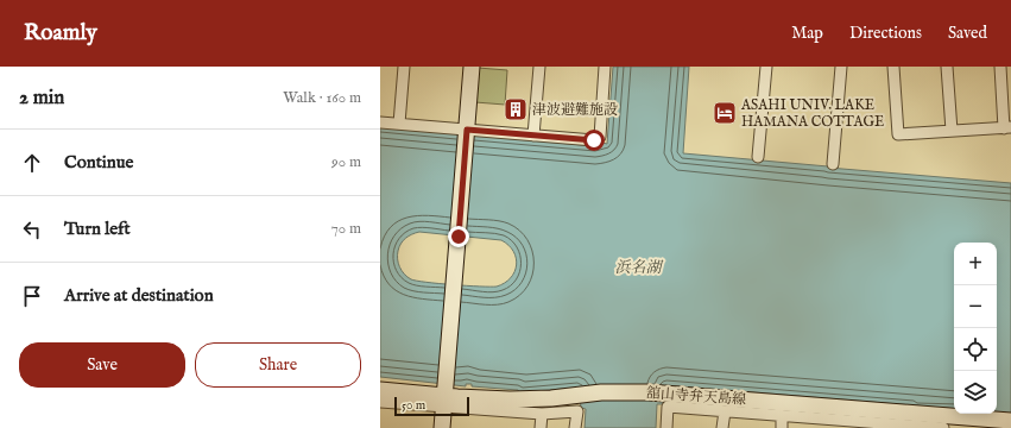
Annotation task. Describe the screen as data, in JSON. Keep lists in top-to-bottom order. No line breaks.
{"streets":{"main road":["舘山寺弁天島線"]},"water":["浜名湖"],"places":{"building":["津波避難施設"],"hotel":["ASAHI UNIV. LAKE HAMANA COTTAGE"]},"scale_bar":"50 m","page":{"header":"Roamly","nav":["Map","Directions","Saved"],"heading":["2 min","Walk · 160 m"],"list":[["Continue","90 m"],["Turn left","70 m"],"Arrive at destination"],"map_buttons":["+","−"],"buttons":["Save","Share"],"scale":"50 m"}}
